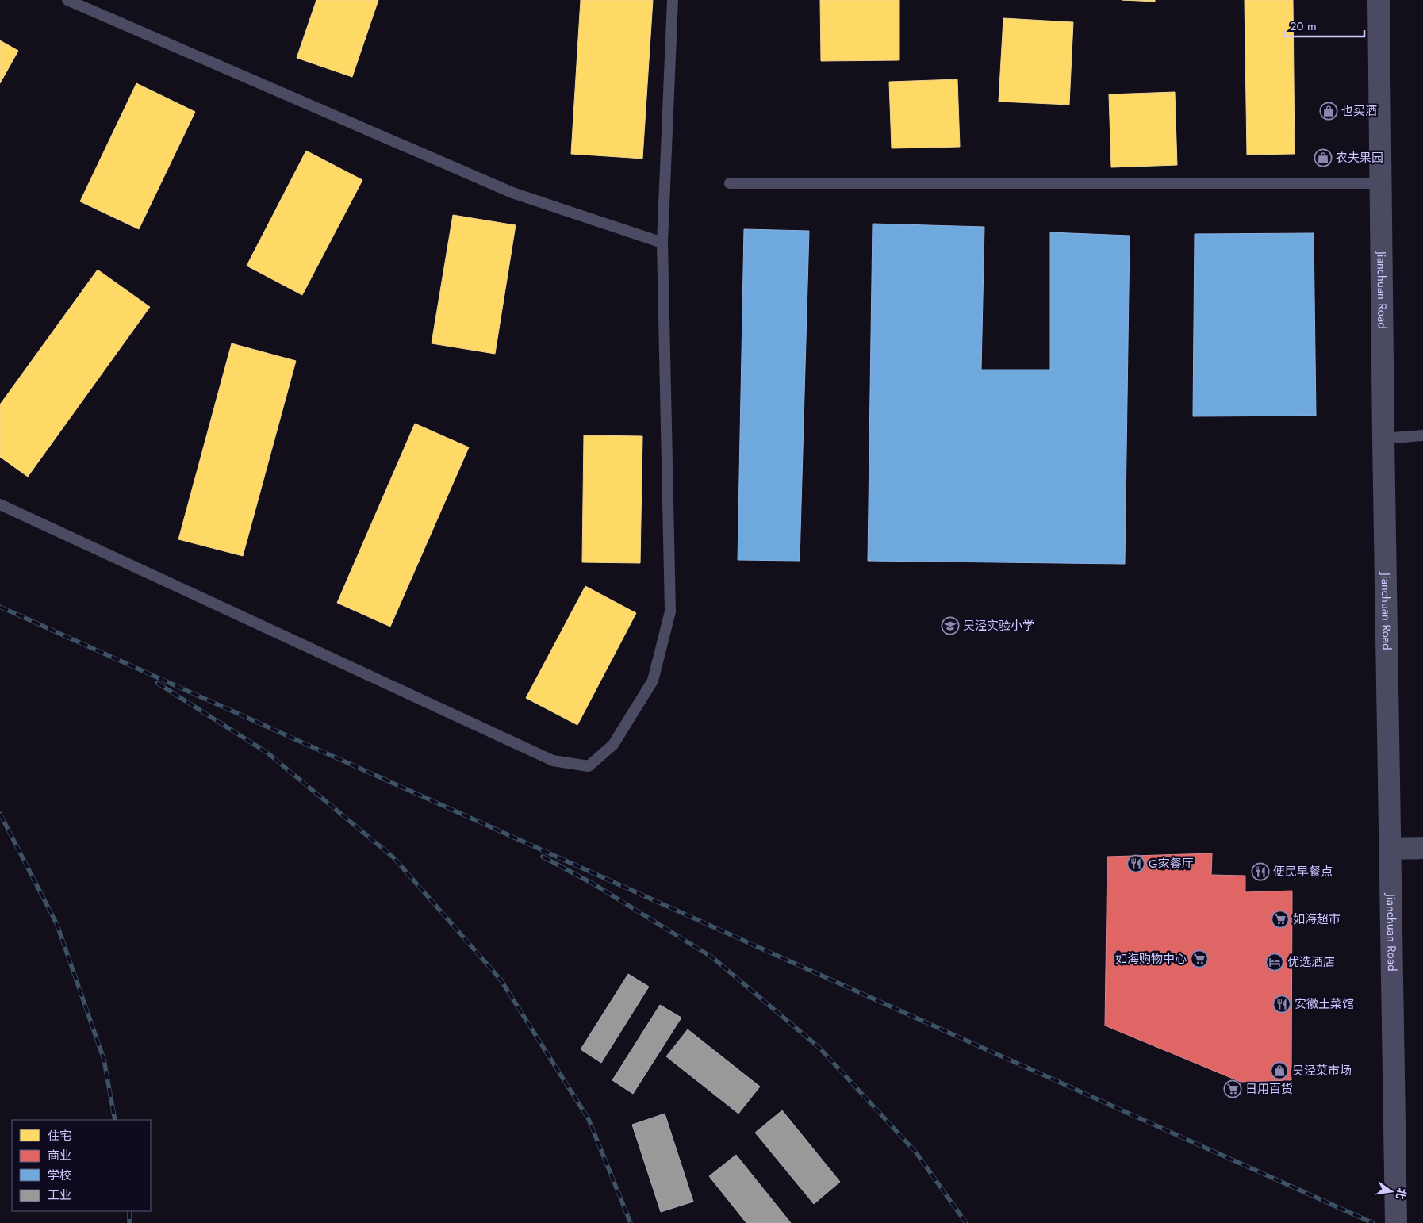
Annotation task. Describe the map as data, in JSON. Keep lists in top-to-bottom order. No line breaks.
{"streets":{"street":["Jianchuan Road"]},"places":{"shop":["也买酒","农夫果园","吴泾菜市场"],"school or university":["吴泾实验小学"],"restaurant":["G家餐厅","便民早餐点","安徽土菜馆"],"supermarket":["如海超市","如海购物中心","日用百货"],"hotel":["优选酒店"]},"legend":["住宅","商业","学校","工业"],"scale_bar":"20 m","north":"right"}
